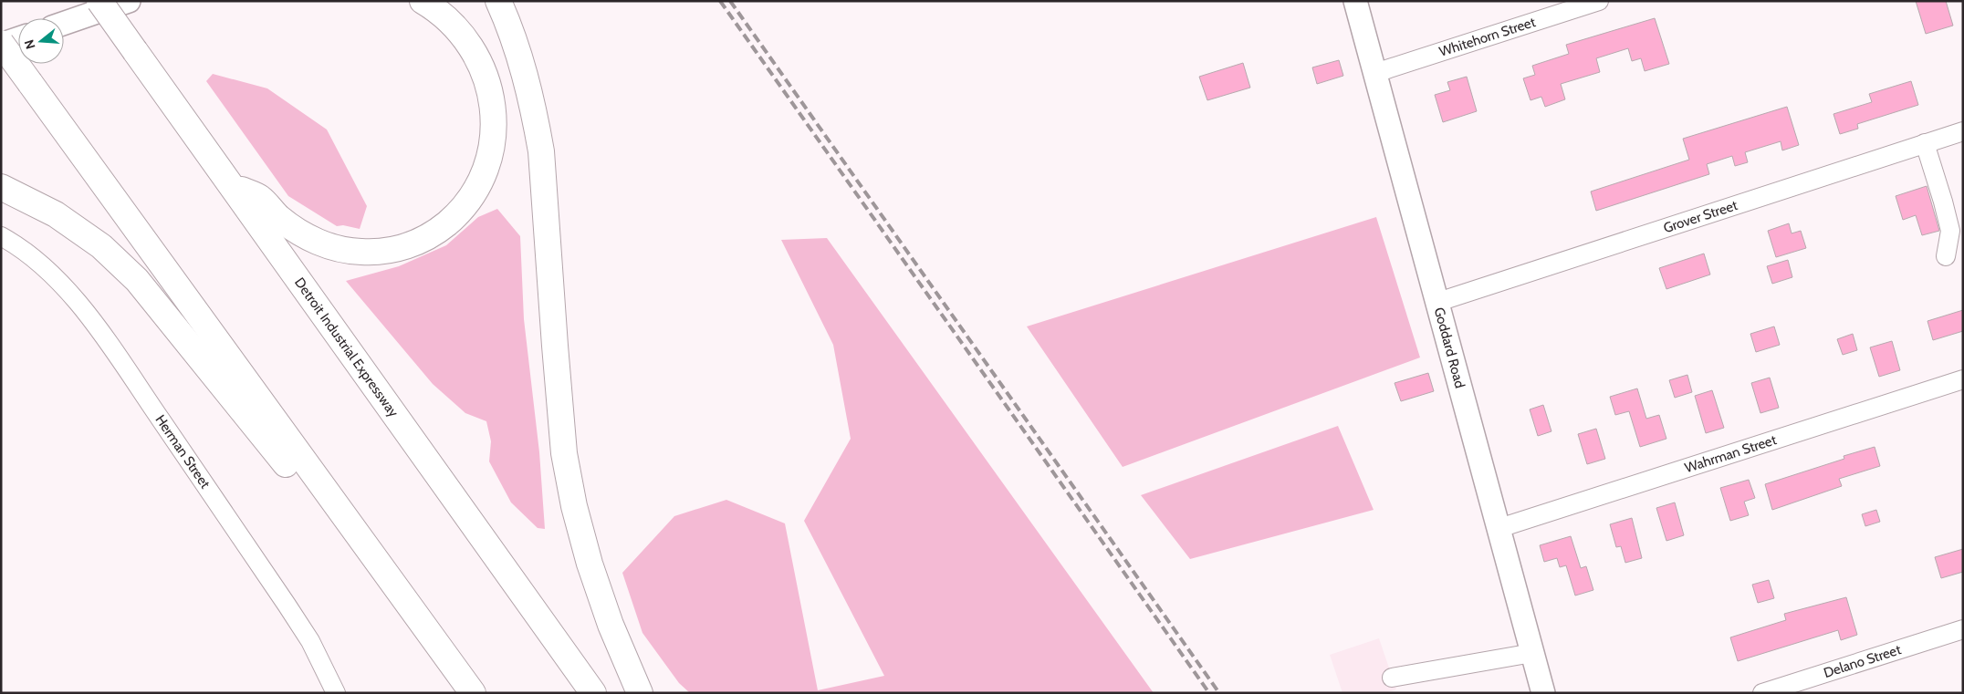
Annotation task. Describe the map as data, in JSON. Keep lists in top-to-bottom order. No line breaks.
{"streets":{"highway":["Detroit Industrial Expressway"],"main road":["Goddard Road"],"street":["Whitehorn Street","Grover Street","Herman Street","Wahrman Street","Delano Street"]},"crossings":[["Whitehorn Street","Goddard Road"],["Grover Street","Goddard Road"],["Goddard Road","Wahrman Street"]],"north":"left"}
